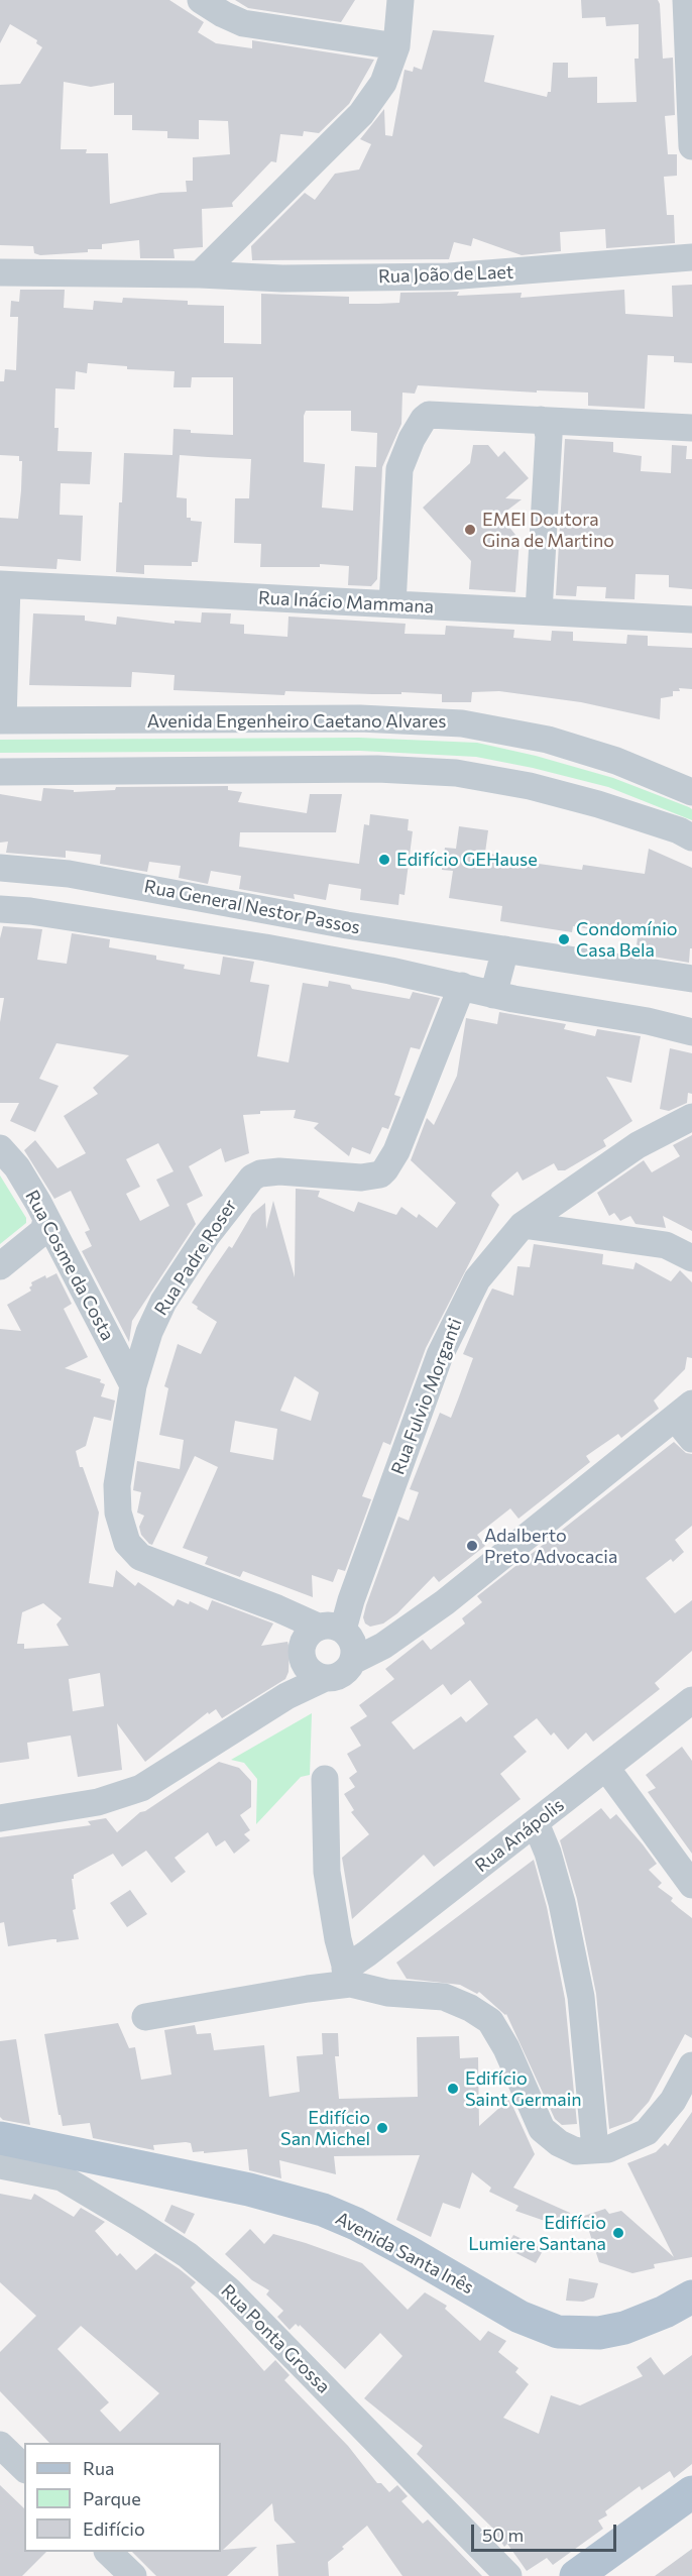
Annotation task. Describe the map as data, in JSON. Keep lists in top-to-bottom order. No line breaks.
{"streets":{"main road":["Avenida Santa Inês"],"street":["Rua João de Laet","Rua Inácio Mammana","Avenida Engenheiro Caetano Alvares","Rua General Nestor Passos","Rua Padre Roser","Rua Cosme da Costa","Rua Fulvio Morganti","Rua Anápolis","Rua Ponta Grossa"]},"crossings":[["Rua General Nestor Passos","Rua Padre Roser"],["Rua Padre Roser","Rua Cosme da Costa"],["Rua Padre Roser","Rua Fulvio Morganti"]],"places":["EMEI Doutora Gina de Martino","Edifício GEHause","Condomínio Casa Bela","Adalberto Preto Advocacia","Edifício Saint Germain","Edifício San Michel","Edifício Lumiere Santana"],"legend":["Rua","Parque","Edifício"],"scale_bar":"50 m"}
